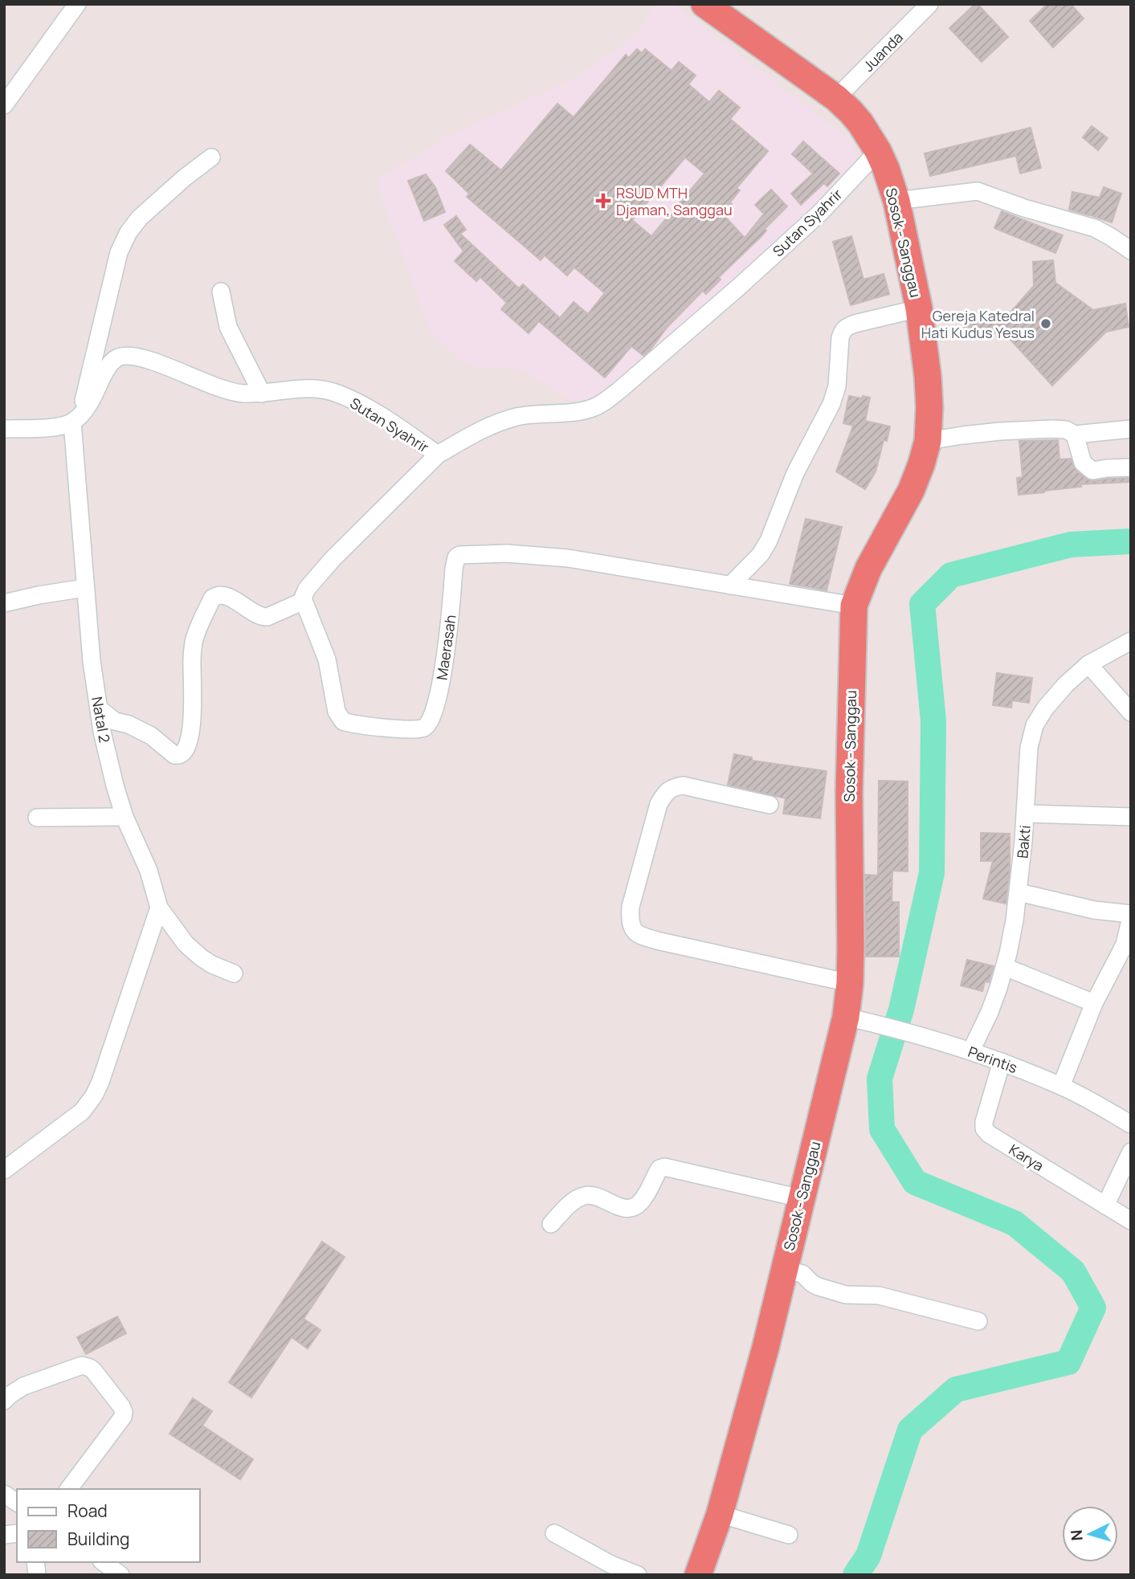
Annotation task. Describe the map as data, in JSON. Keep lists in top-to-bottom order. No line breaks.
{"streets":{"highway":["Sosok - Sanggau"],"street":["Juanda","Sutan Syahrir","Maerasah","Natal 2","Bakti","Perintis","Karya"]},"crossings":[["Juanda","Sosok - Sanggau"],["Sutan Syahrir","Sosok - Sanggau"],["Sutan Syahrir","Natal 2"],["Sosok - Sanggau","Maerasah"],["Sosok - Sanggau","Perintis"],["Bakti","Perintis"],["Perintis","Karya"]],"places":{"health":["RSUD MTH Djaman, Sanggau"],"other":["Gereja Katedral Hati Kudus Yesus"]},"legend":["Road","Building"],"north":"left"}
